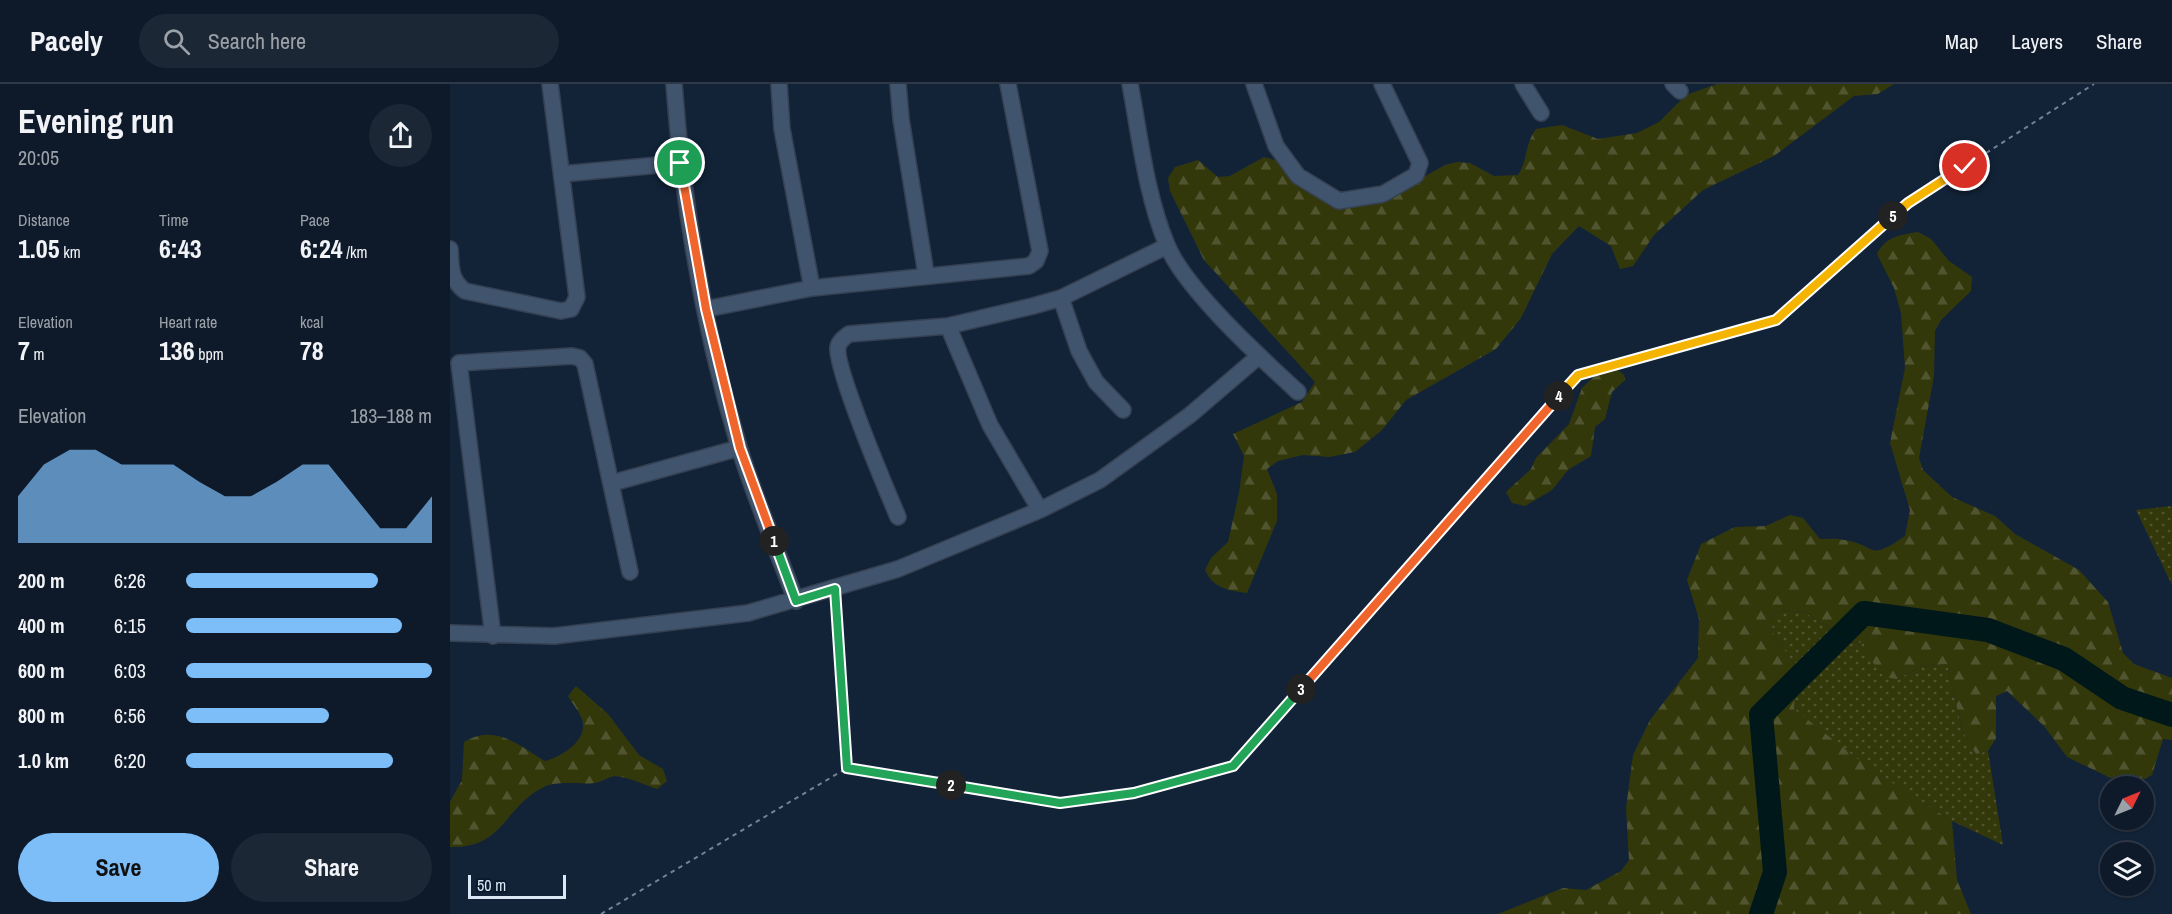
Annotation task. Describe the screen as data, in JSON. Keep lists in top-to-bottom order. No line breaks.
{"scale_bar":"50 m","north":"top right","page":{"header":"Pacely","search":"Search here","nav":["Map","Layers","Share"],"heading":["Evening run","20:05"],"stats":[["Distance","1.05 km"],["Time","6:43"],["Pace","6:24 /km"],["Elevation","7 m"],["Heart rate","136 bpm"],["kcal","78"]],"pins":["5","4","1","3","2"],"chart":["Elevation","183–188 m"],"list":[{"name":"200 m","note":"6:26"},{"name":"400 m","note":"6:15"},{"name":"600 m","note":"6:03"},{"name":"800 m","note":"6:56"},{"name":"1.0 km","note":"6:20"}],"buttons":["Save","Share"],"scale":"50 m"}}
